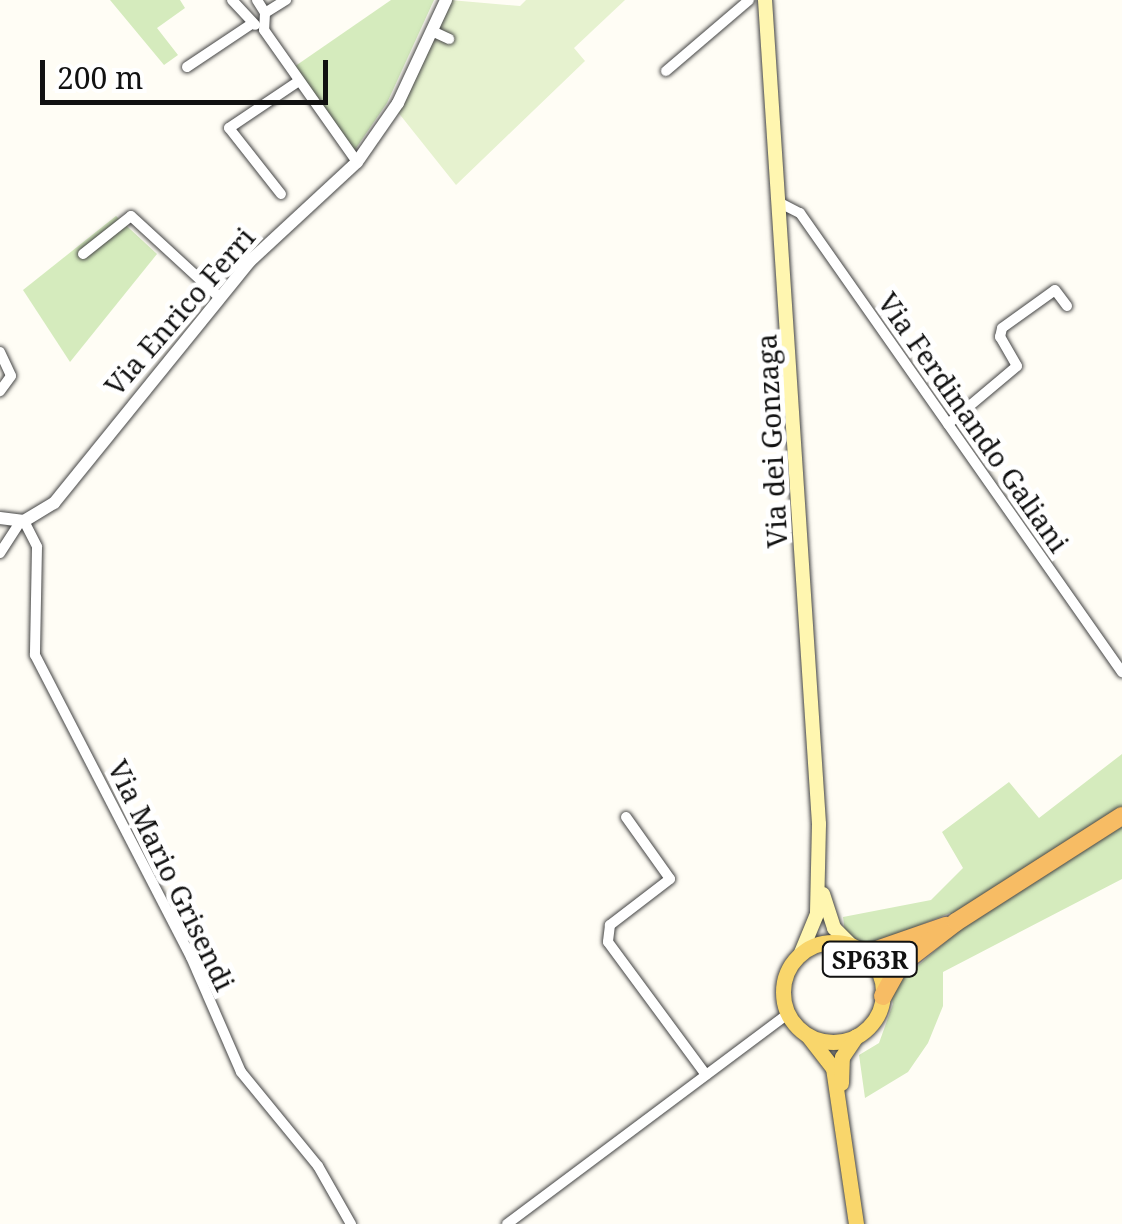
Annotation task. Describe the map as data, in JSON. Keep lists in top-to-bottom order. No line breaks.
{"streets":{"highway":["SP63R"],"main road":["Via dei Gonzaga"],"street":["Via Enrico Ferri","Via Ferdinando Galiani","Via Mario Grisendi"]},"crossings":[["Via Enrico Ferri","Via Mario Grisendi"],["Via Ferdinando Galiani","Via dei Gonzaga"],["Via dei Gonzaga","SP63R"]],"scale_bar":"200 m"}
